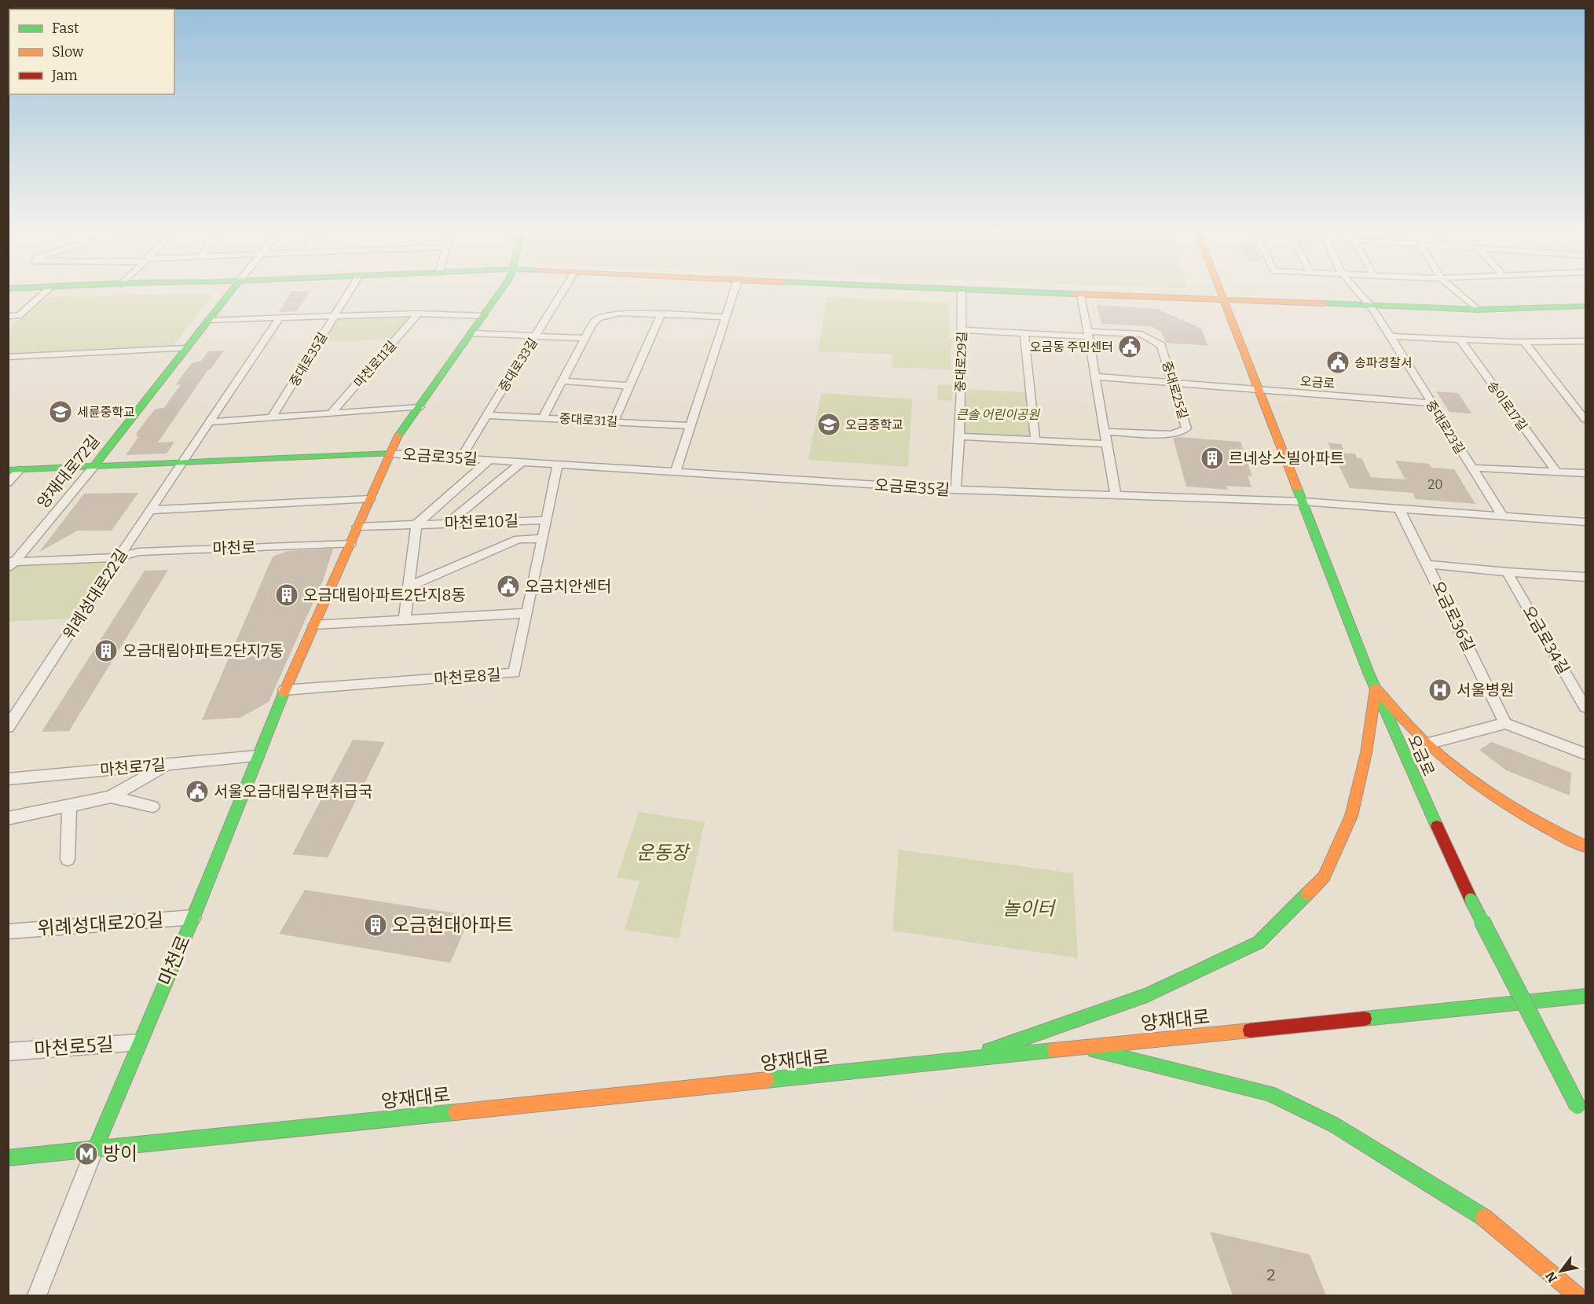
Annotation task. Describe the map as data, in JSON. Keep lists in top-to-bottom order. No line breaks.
{"streets":{"main road":["오금로","양재대로72길","마천로","양재대로"],"street":["중대로35길","중대로29길","마천로11길","중대로33길","중대로25길","송이로17길","중대로31길","중대로23길","오금로35길","마천로10길","위례성대로22길","오금로36길","오금로34길","마천로8길","마천로7길","위례성대로20길","마천로5길"]},"crossings":[["중대로29길","중대로25길"],["중대로29길","오금로35길"],["중대로33길","중대로31길"],["중대로33길","오금로35길"],["오금로","중대로25길"],["오금로","중대로23길"],["오금로","오금로35길"],["오금로35길","마천로10길"],["오금로35길","마천로"],["오금로35길","마천로8길"],["양재대로72길","마천로"],["마천로10길","마천로"],["마천로10길","마천로8길"],["마천로","위례성대로22길"],["마천로","마천로8길"],["마천로","마천로7길"],["마천로","위례성대로20길"],["마천로","양재대로"],["마천로","마천로5길"]],"parks":["큰솔 어린이공원","운동장","놀이터"],"places":{"public building":["오금동 주민센터","송파경찰서","오금치안센터","서울오금대림우편취급국"],"school or university":["세륜중학교","오금중학교"],"building":["르네상스빌아파트","오금대림아파트2단지8동","오금대림아파트2단지7동","오금현대아파트"],"hospital":["서울병원"],"metro station":["방이"]},"house_numbers":["20","2"],"legend":["Fast","Slow","Jam"],"north":"bottom left"}
